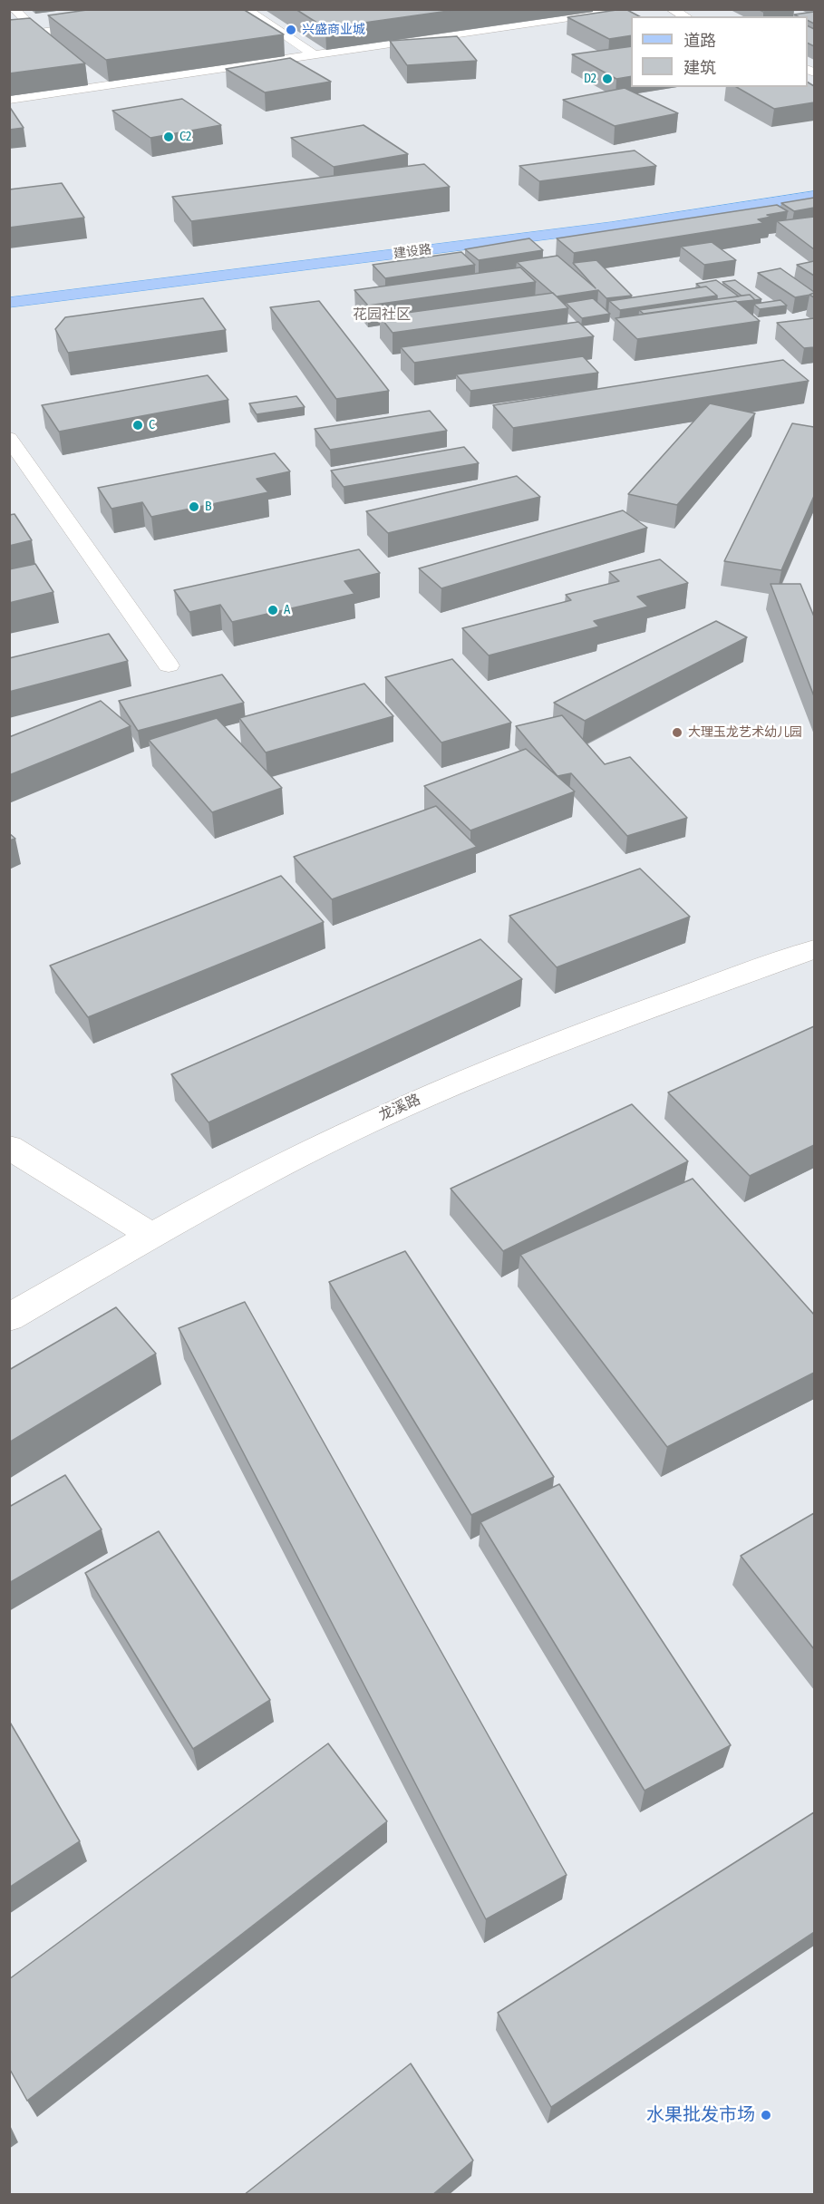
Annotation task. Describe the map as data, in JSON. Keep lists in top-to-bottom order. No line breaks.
{"streets":{"main road":["建设路"],"street":["龙溪路"]},"districts":["花园社区"],"places":["兴盛商业城","D2","C2","C","B","A","大理玉龙艺术幼儿园","水果批发市场"],"legend":["道路","建筑"]}
